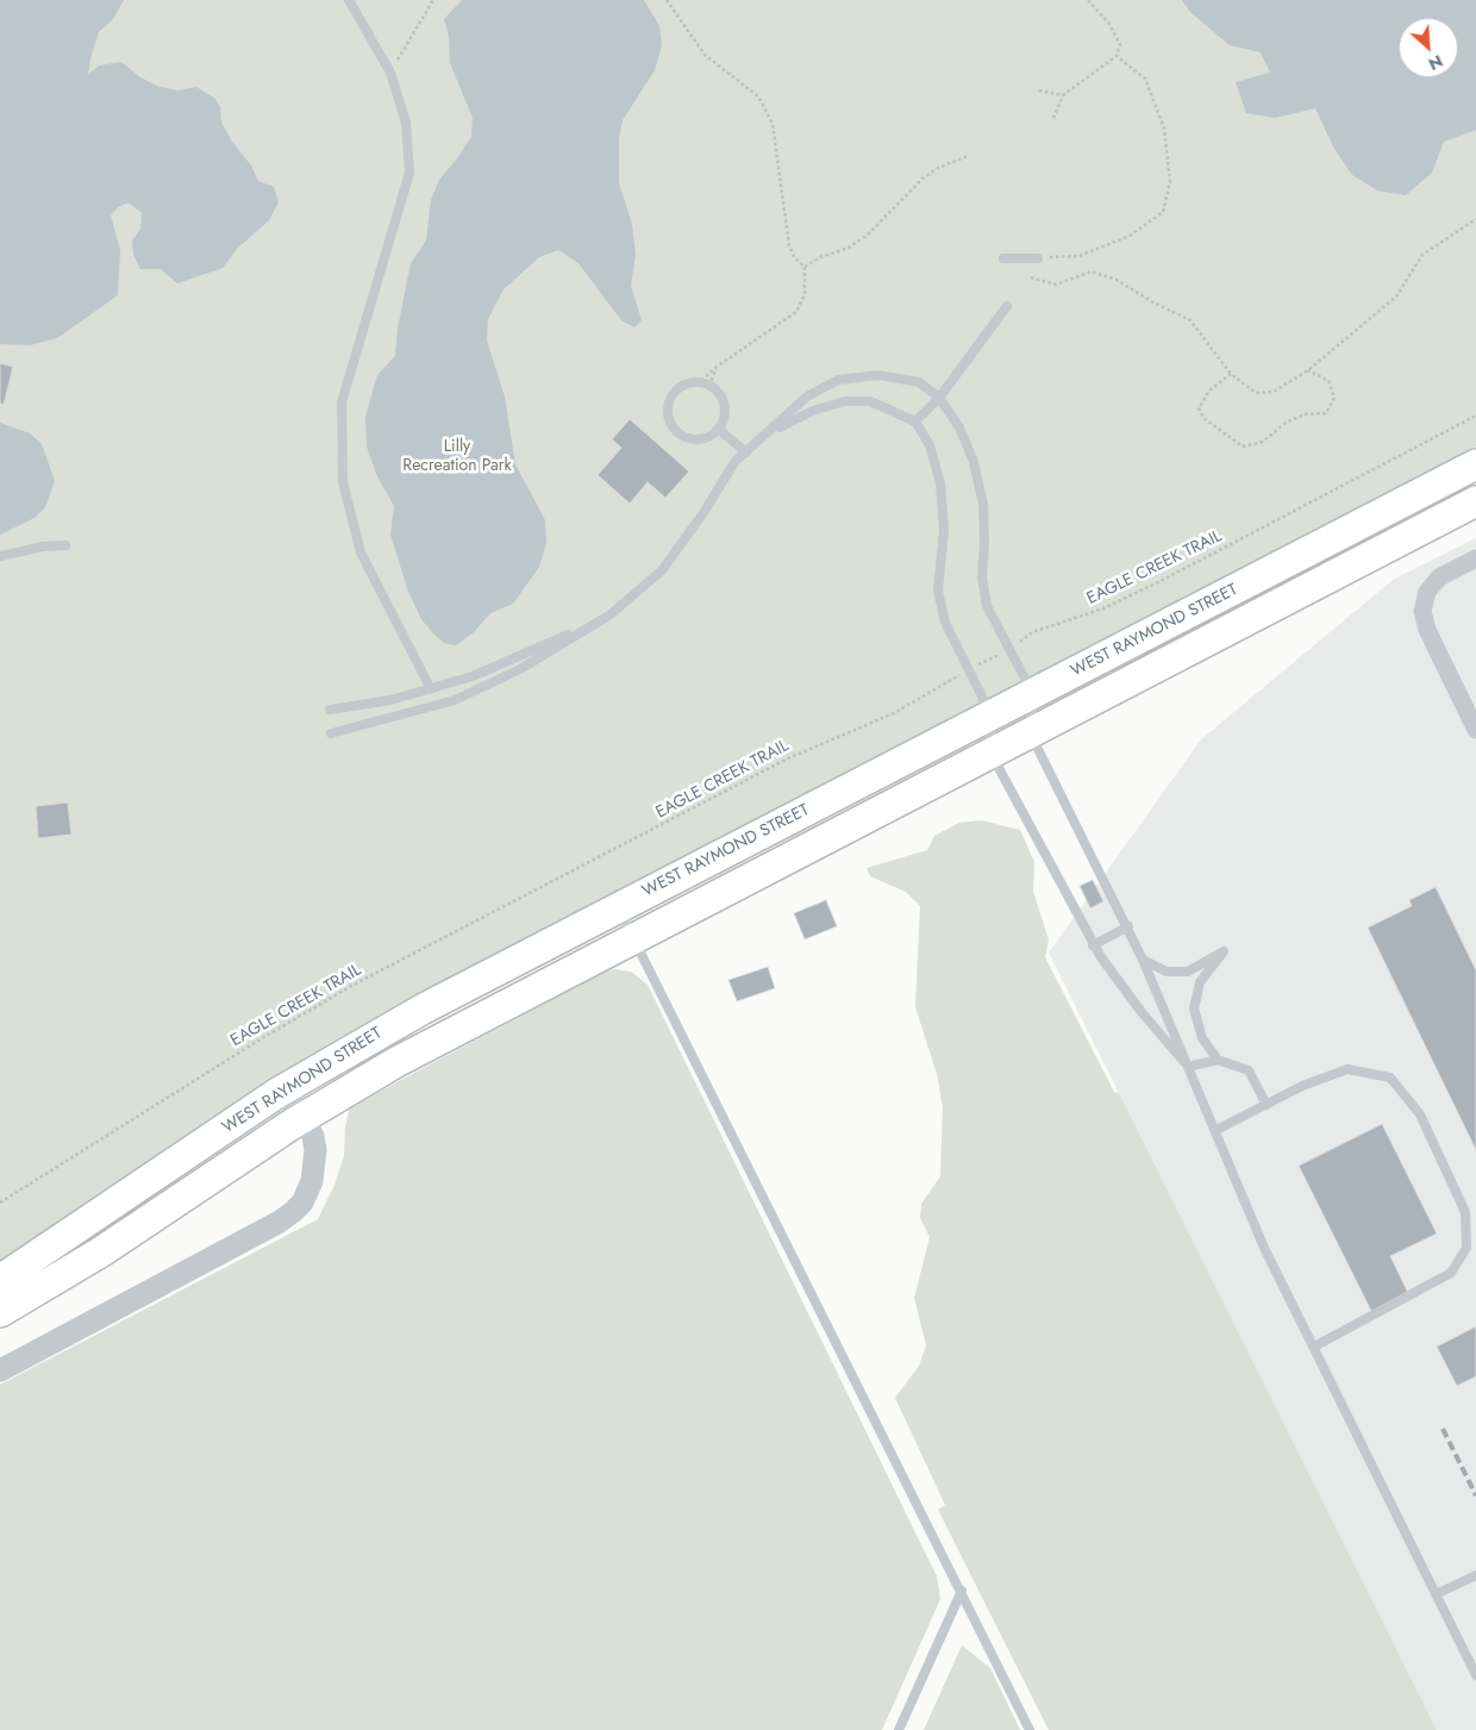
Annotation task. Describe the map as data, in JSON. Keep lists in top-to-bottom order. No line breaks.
{"streets":{"main road":["WEST RAYMOND STREET"],"path":["EAGLE CREEK TRAIL"]},"parks":["Lilly Recreation Park"],"north":"bottom right"}
